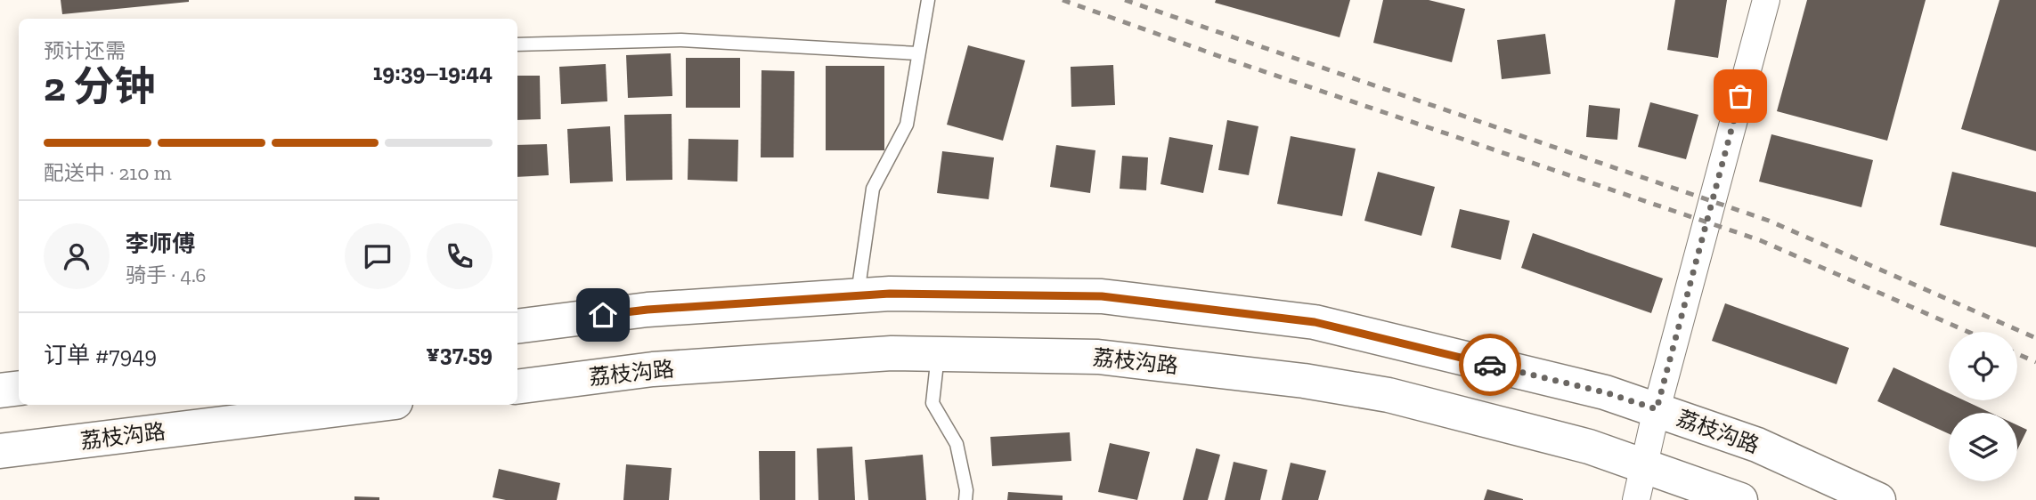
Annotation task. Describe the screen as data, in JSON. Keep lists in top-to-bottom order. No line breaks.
{"streets":{"main road":["荔枝沟路"]},"page":{"heading":["2 分钟","预计还需","19:39–19:44"],"panel":["李师傅","骑手 · 4.6","订单 #7949","¥37.59"],"bar":"配送中 · 210 m"}}
